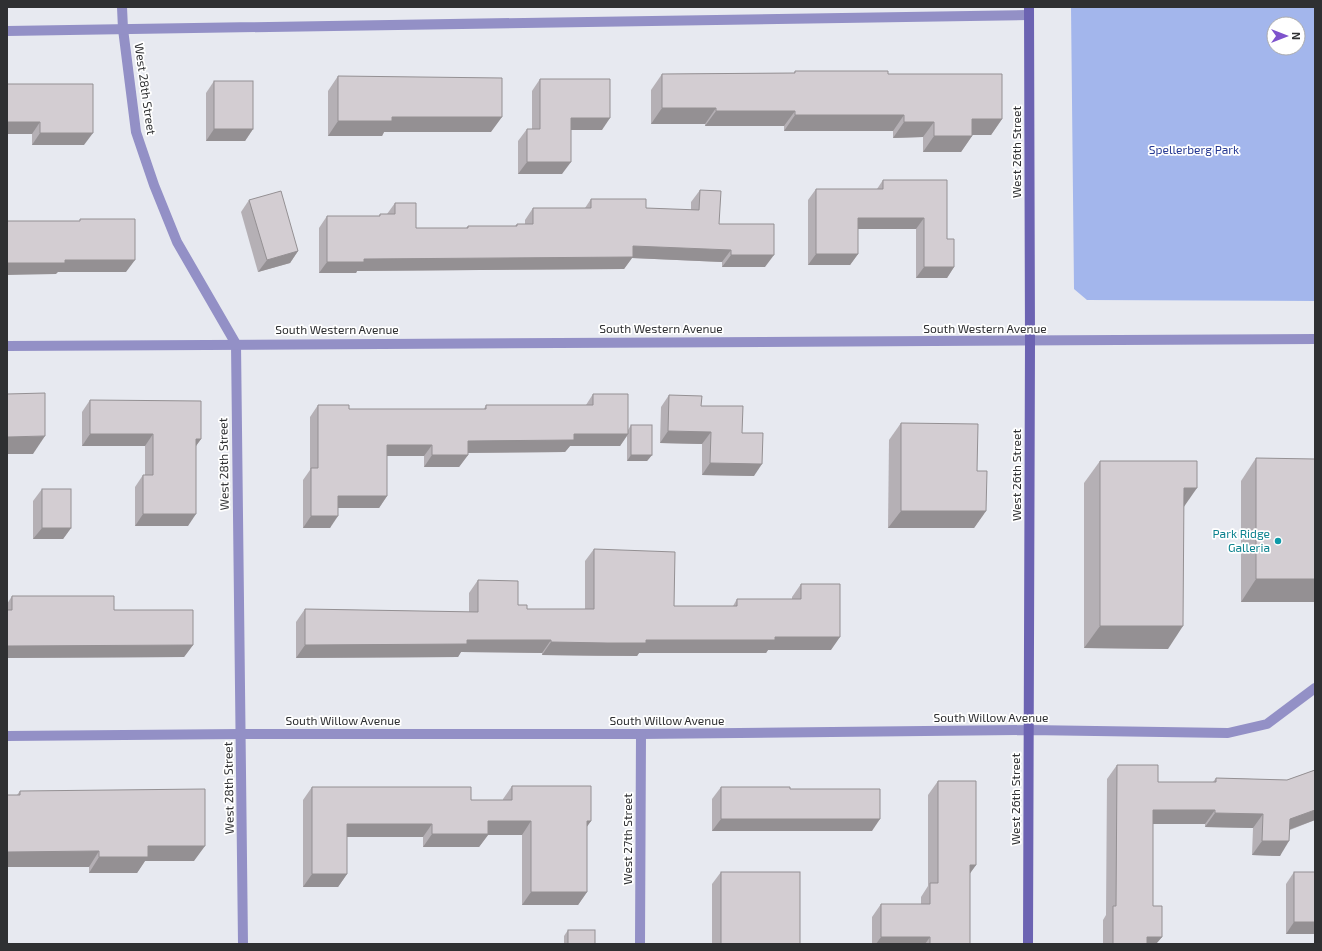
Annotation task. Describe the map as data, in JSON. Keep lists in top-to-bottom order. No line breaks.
{"streets":{"main road":["West 26th Street"],"street":["West 28th Street","South Western Avenue","South Willow Avenue","West 27th Street"]},"crossings":[["West 28th Street","South Western Avenue"],["West 28th Street","South Willow Avenue"],["West 26th Street","South Western Avenue"],["West 26th Street","South Willow Avenue"],["South Willow Avenue","West 27th Street"]],"parks":["Spellerberg Park"],"places":["Park Ridge Galleria"],"north":"right"}
